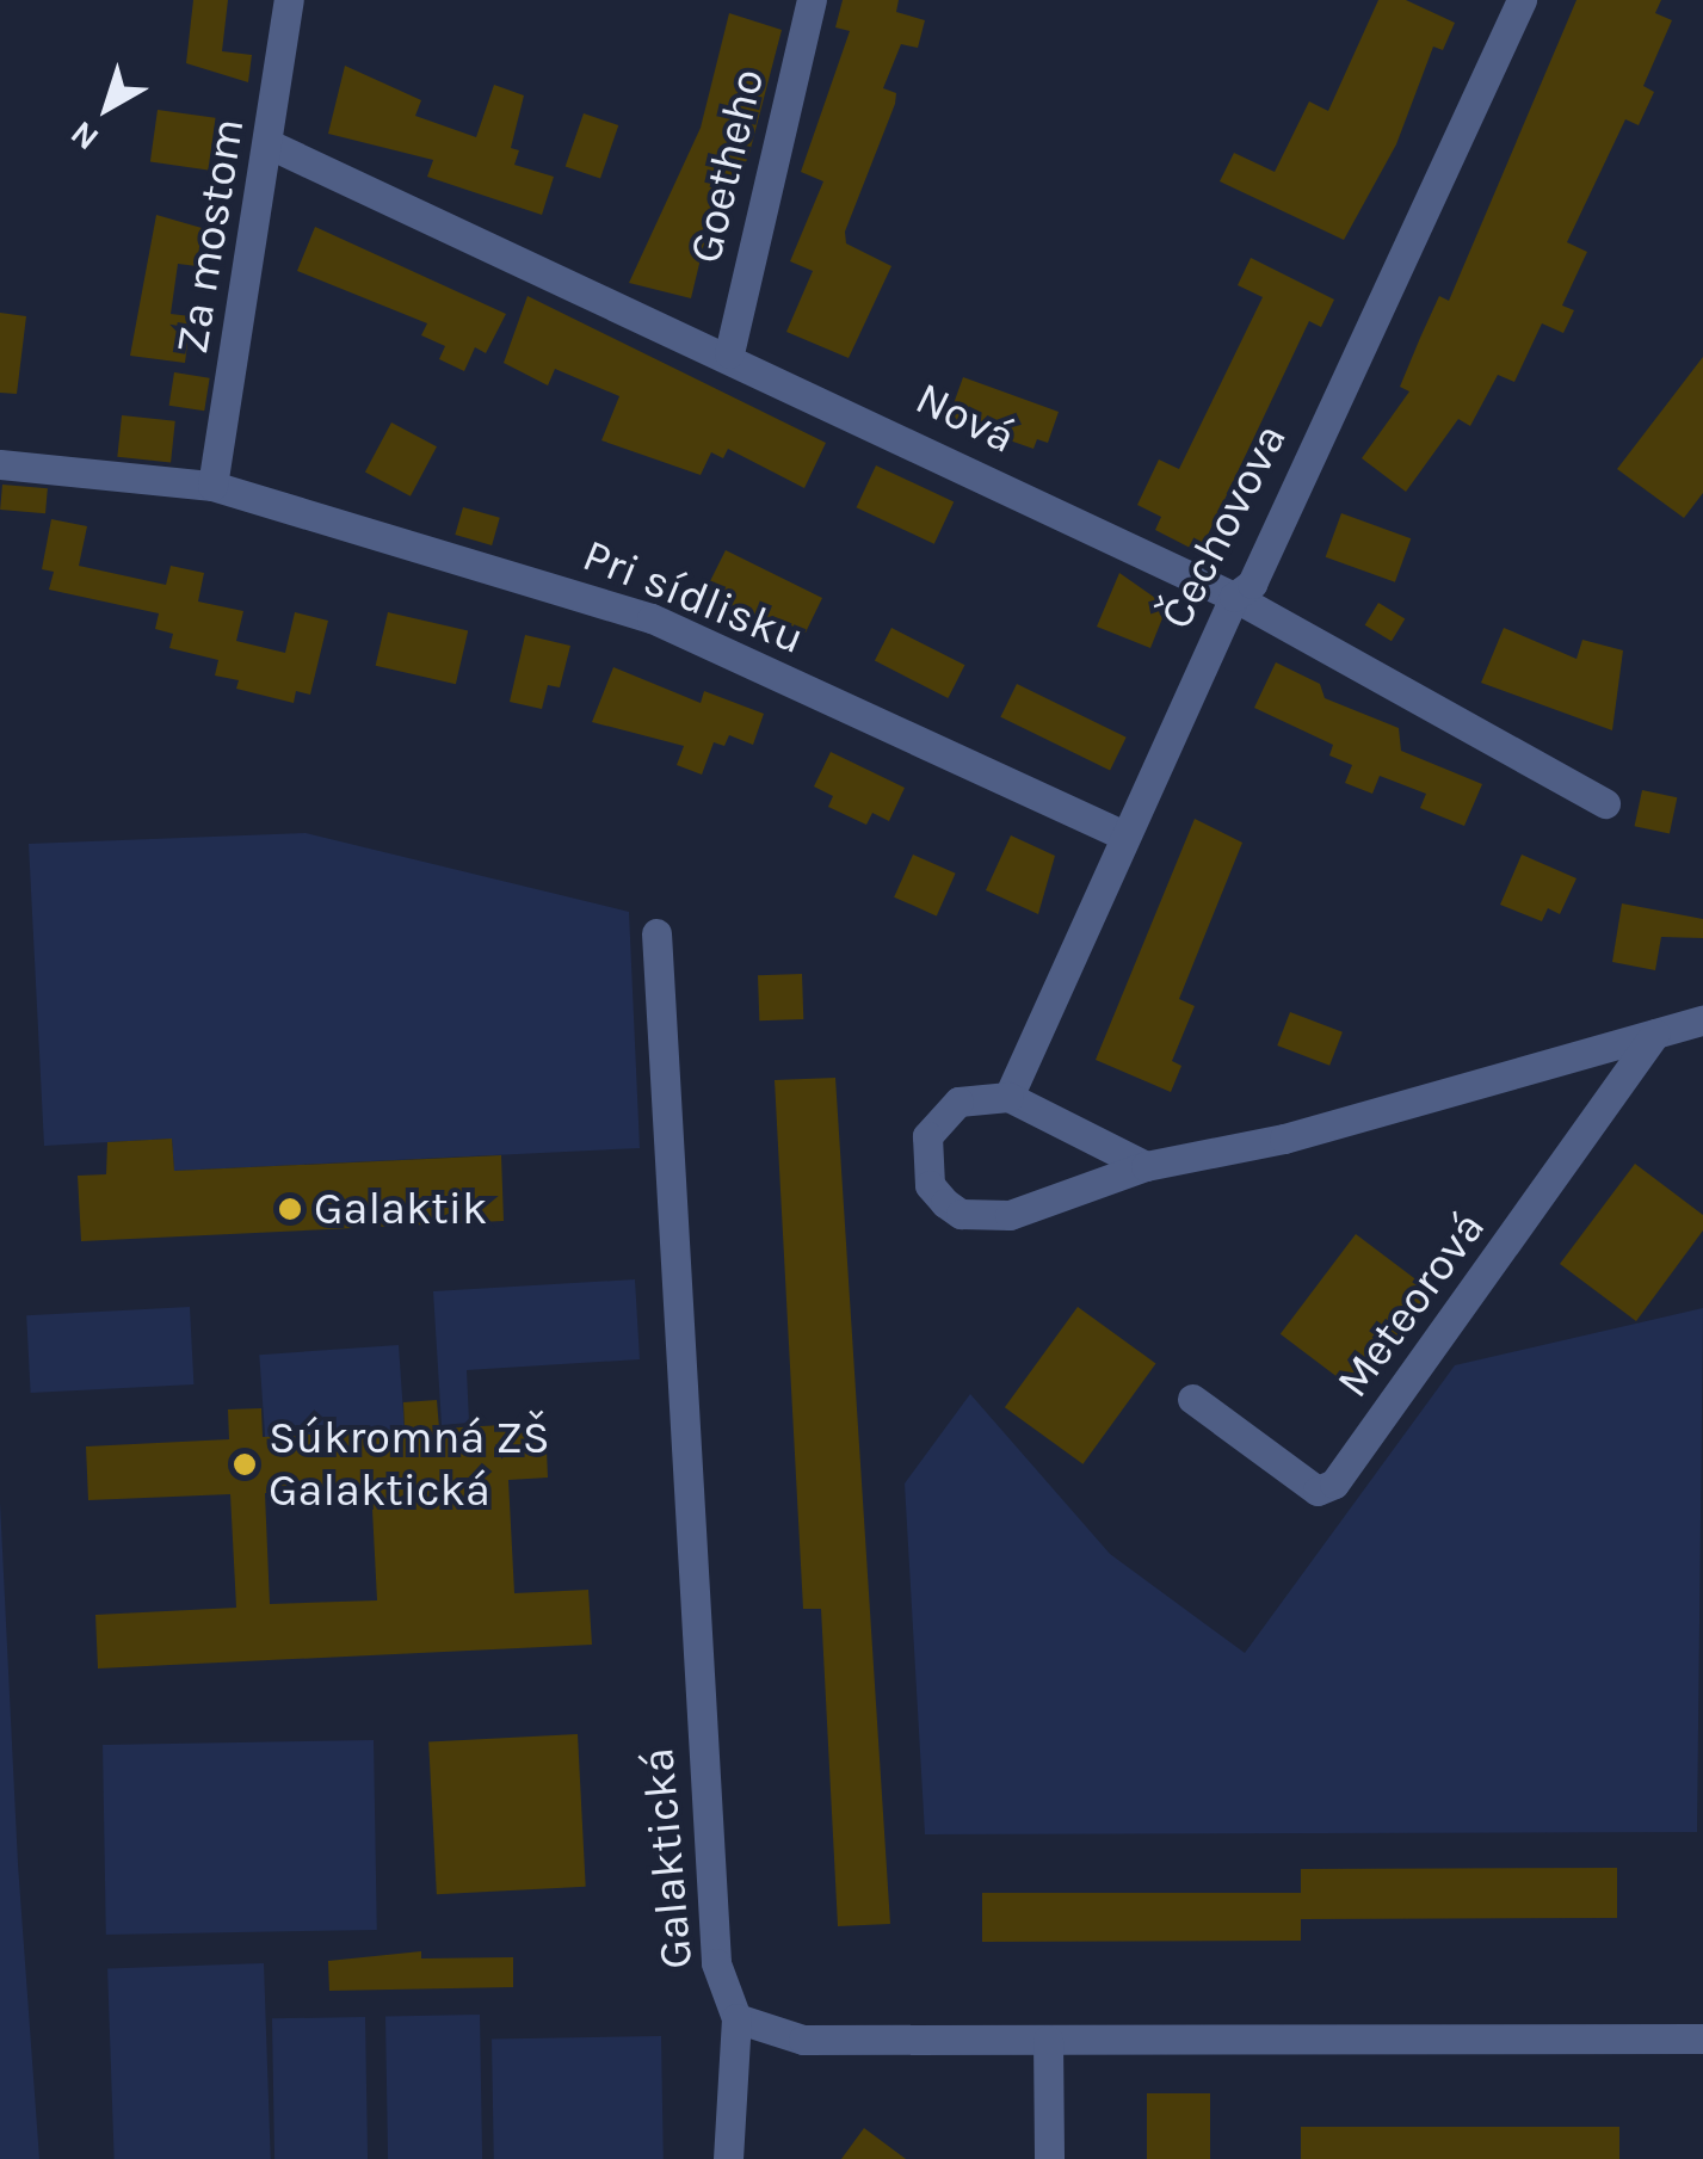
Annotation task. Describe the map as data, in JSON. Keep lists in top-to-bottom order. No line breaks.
{"streets":{"street":["Goetheho","Za mostom","Nová","Čechovova","Pri sídlisku","Meteorová","Galaktická"]},"crossings":[["Goetheho","Nová"],["Za mostom","Nová"],["Za mostom","Pri sídlisku"],["Nová","Čechovova"],["Čechovova","Pri sídlisku"]],"places":["Galaktik","Súkromná ZŠ Galaktická"],"north":"bottom left"}
